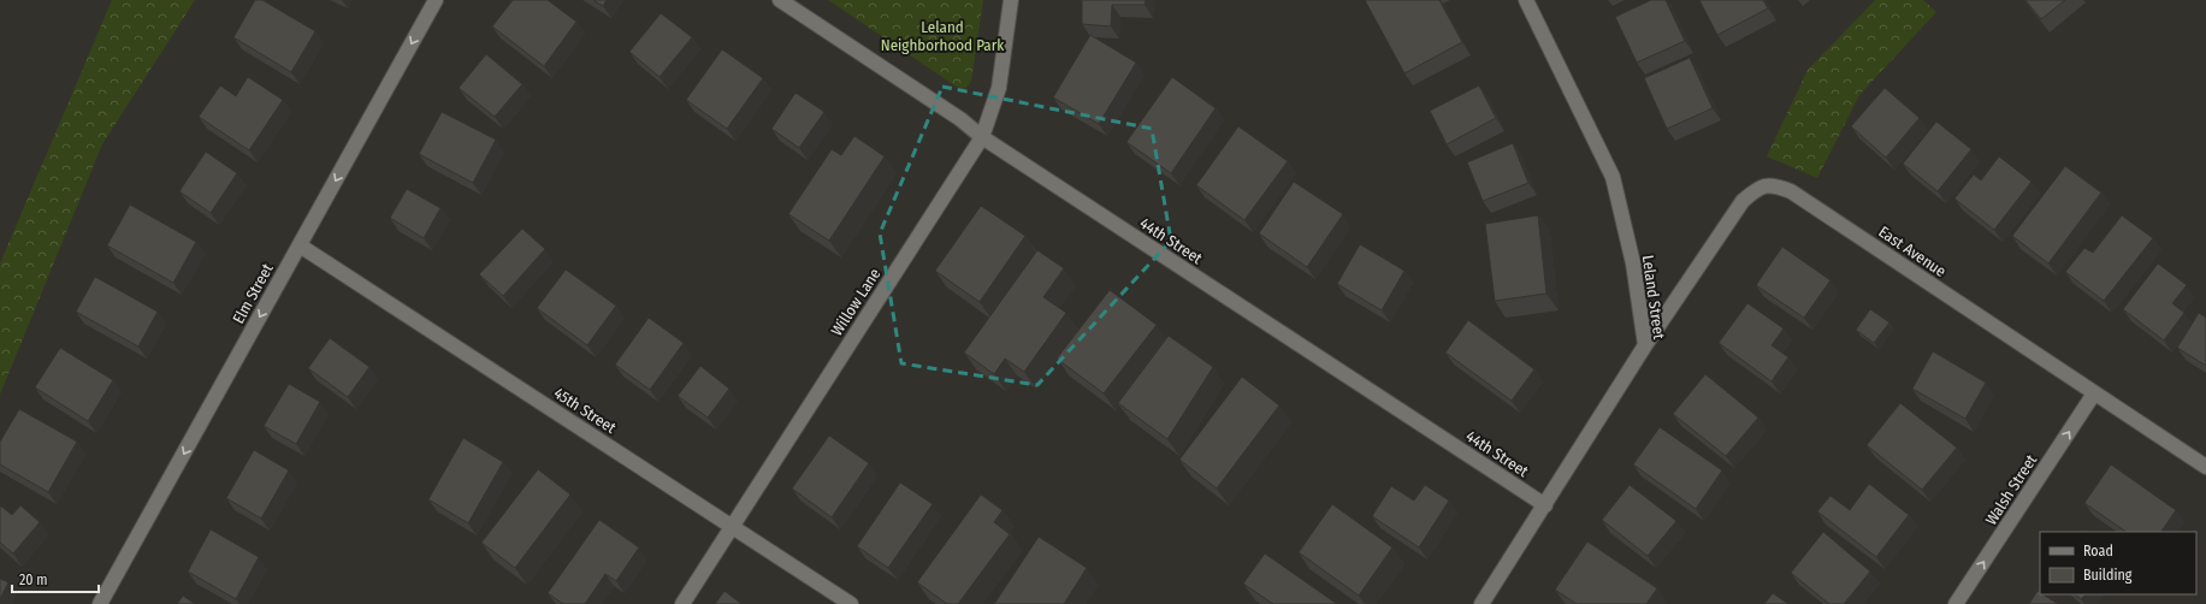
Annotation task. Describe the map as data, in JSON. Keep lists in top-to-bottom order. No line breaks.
{"streets":{"street":["44th Street","East Avenue","Elm Street","Leland Street","Willow Lane","45th Street","Walsh Street"]},"crossings":[["44th Street","Leland Street"],["44th Street","Willow Lane"],["East Avenue","Leland Street"],["East Avenue","Walsh Street"],["Elm Street","45th Street"],["Willow Lane","45th Street"]],"one_way":["Elm Street","Walsh Street"],"parks":["Leland Neighborhood Park"],"legend":["Road","Building"],"scale_bar":"20 m"}
